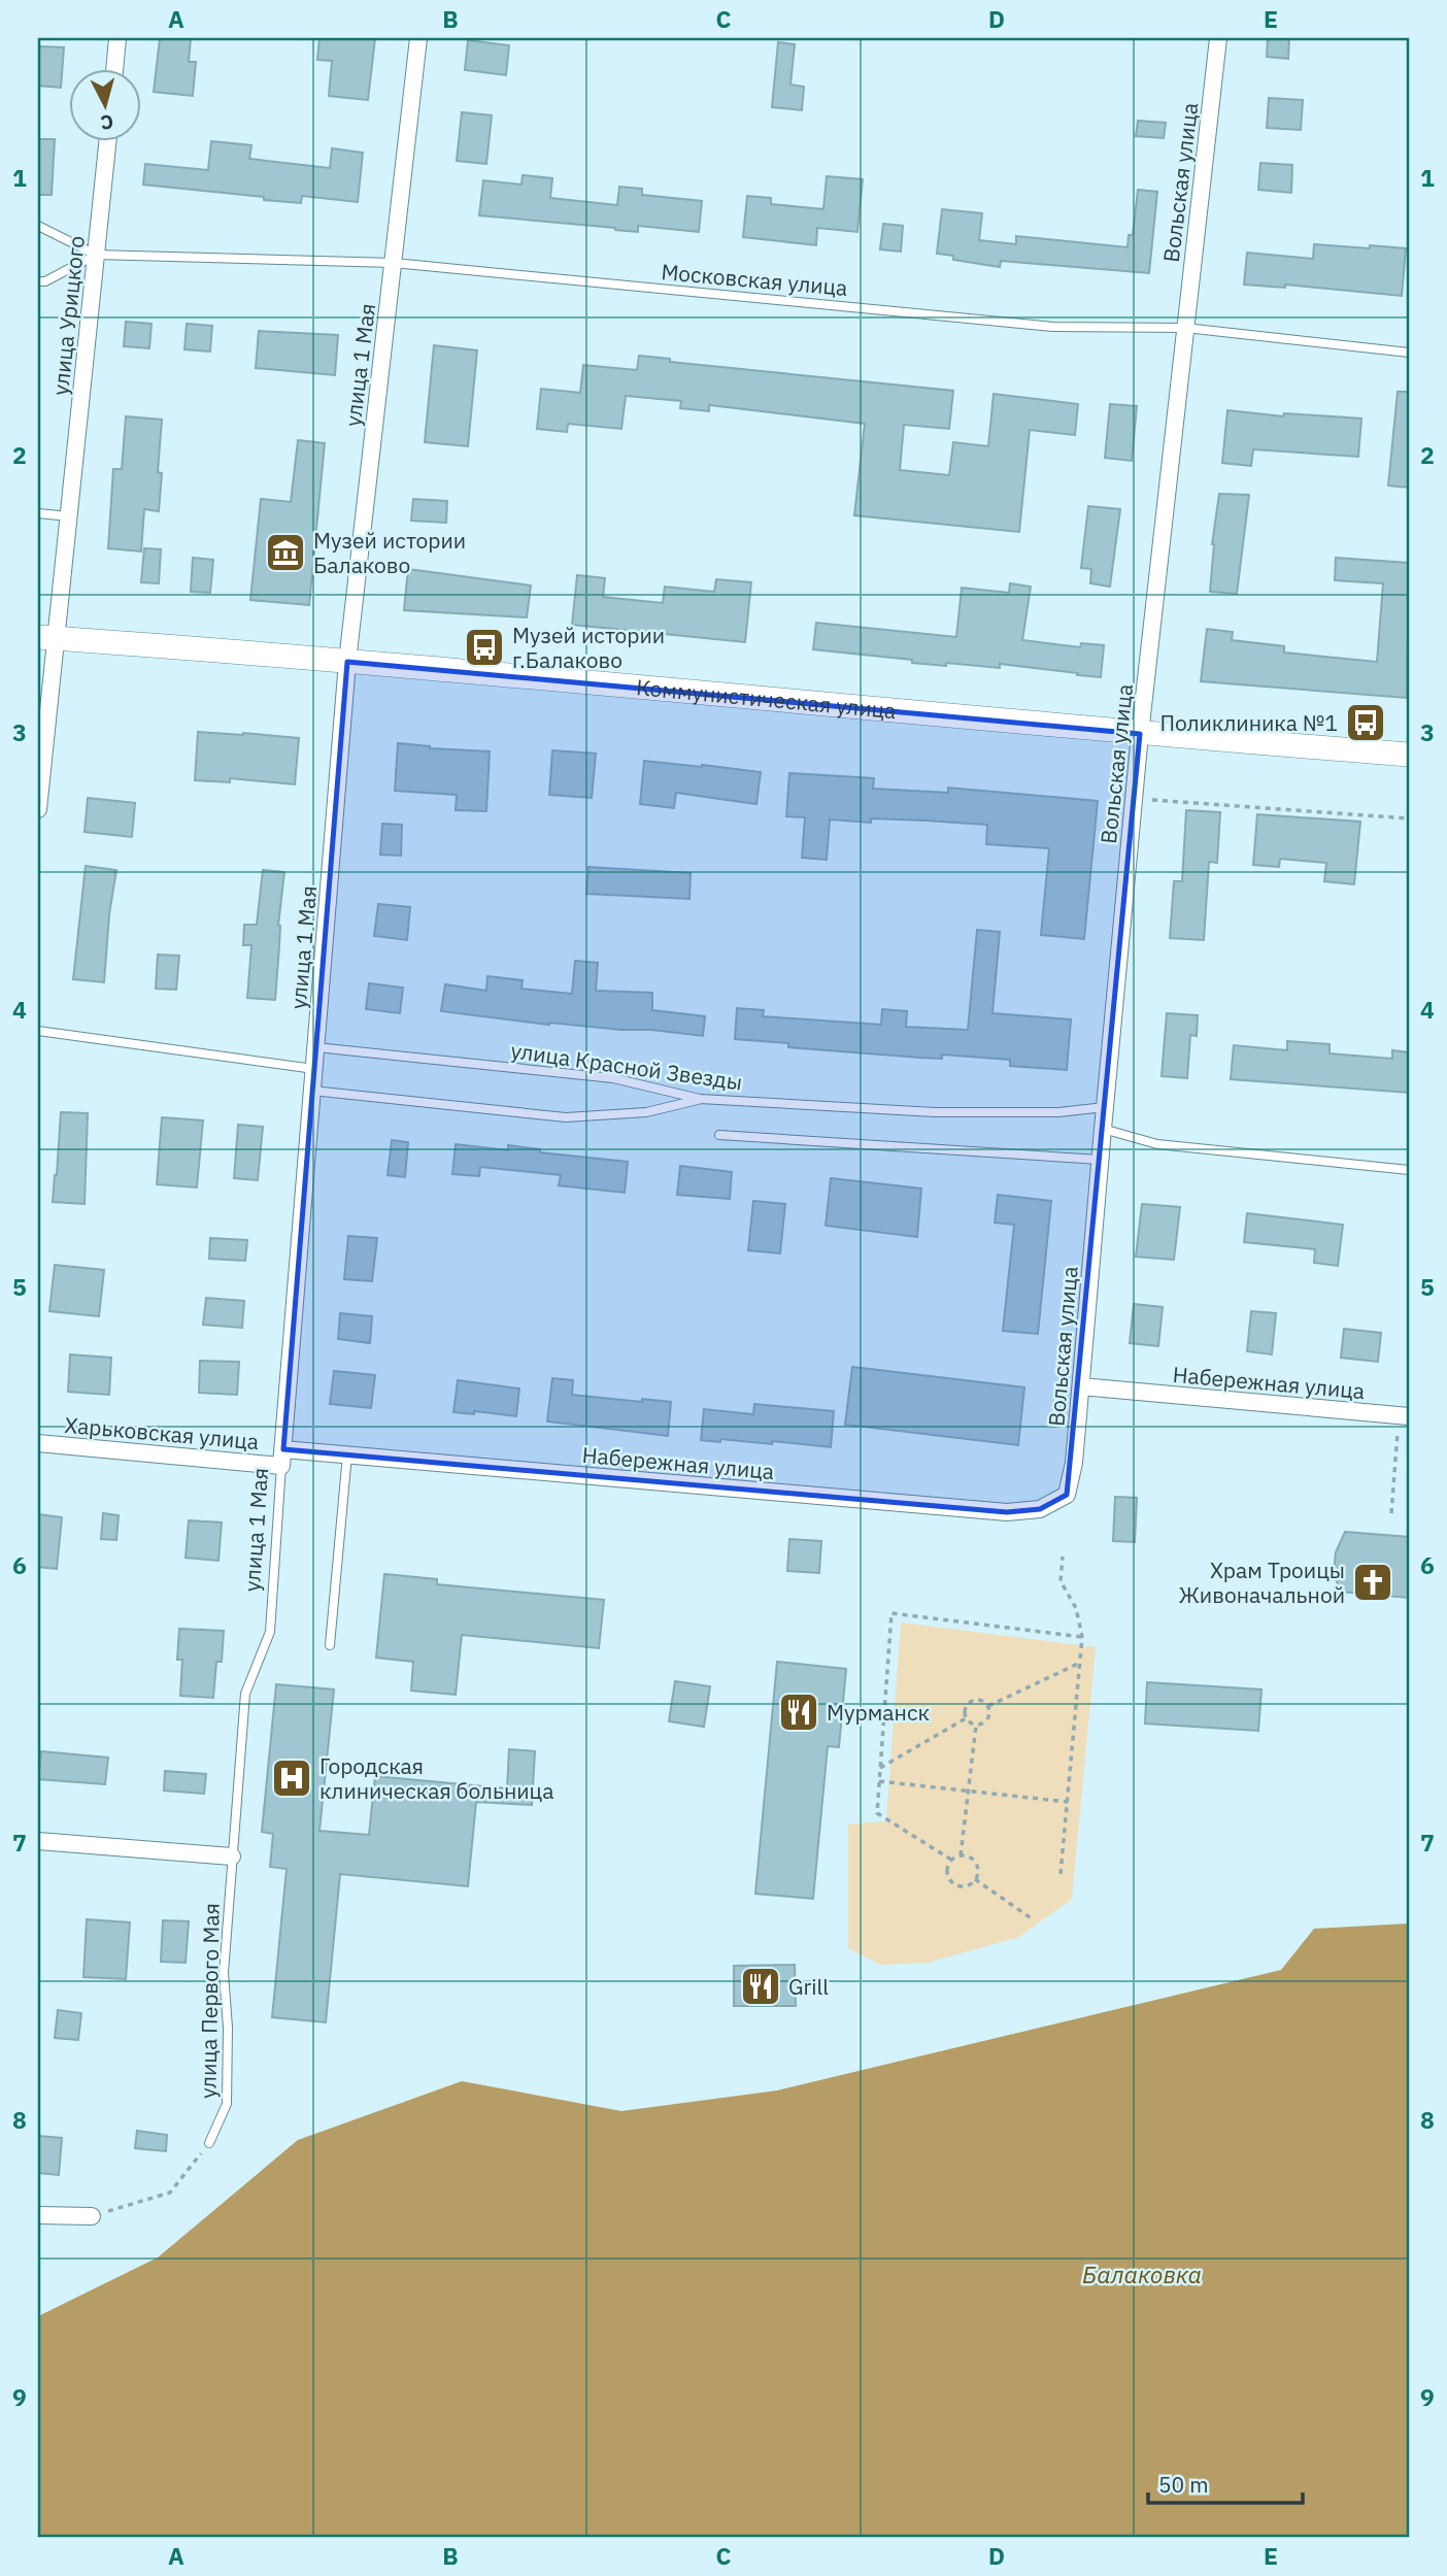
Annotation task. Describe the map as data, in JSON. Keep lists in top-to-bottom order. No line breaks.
{"streets":{"main road":["Коммунистическая улица"],"street":["Вольская улица","улица Урицкого","улица 1 Мая","Набережная улица","Харьковская улица"],"lane":["Московская улица","улица Красной Звезды","улица Первого Мая"]},"crossings":[["Вольская улица","Московская улица"],["Вольская улица","Коммунистическая улица"],["Вольская улица","улица Красной Звезды"],["Вольская улица","Набережная улица"],["Московская улица","улица Урицкого"],["Московская улица","улица 1 Мая"],["улица Урицкого","Коммунистическая улица"],["улица 1 Мая","Коммунистическая улица"],["улица 1 Мая","улица Красной Звезды"],["улица 1 Мая","Набережная улица"],["улица 1 Мая","Харьковская улица"],["улица 1 Мая","улица Первого Мая"],["Набережная улица","Харьковская улица"]],"water":["Балаковка"],"places":{"museum":["Музей истории Балаково"],"bus stop":["Музей истории г.Балаково","Поликлиника №1"],"church":["Храм Троицы Живоначальной"],"restaurant":["Мурманск","Grill"],"hospital":["Городская клиническая больница"]},"scale_bar":"50 m","north":"bottom","grid":{"columns":["A","B","C","D","E"],"rows":["1","2","3","4","5","6","7","8","9"]}}
